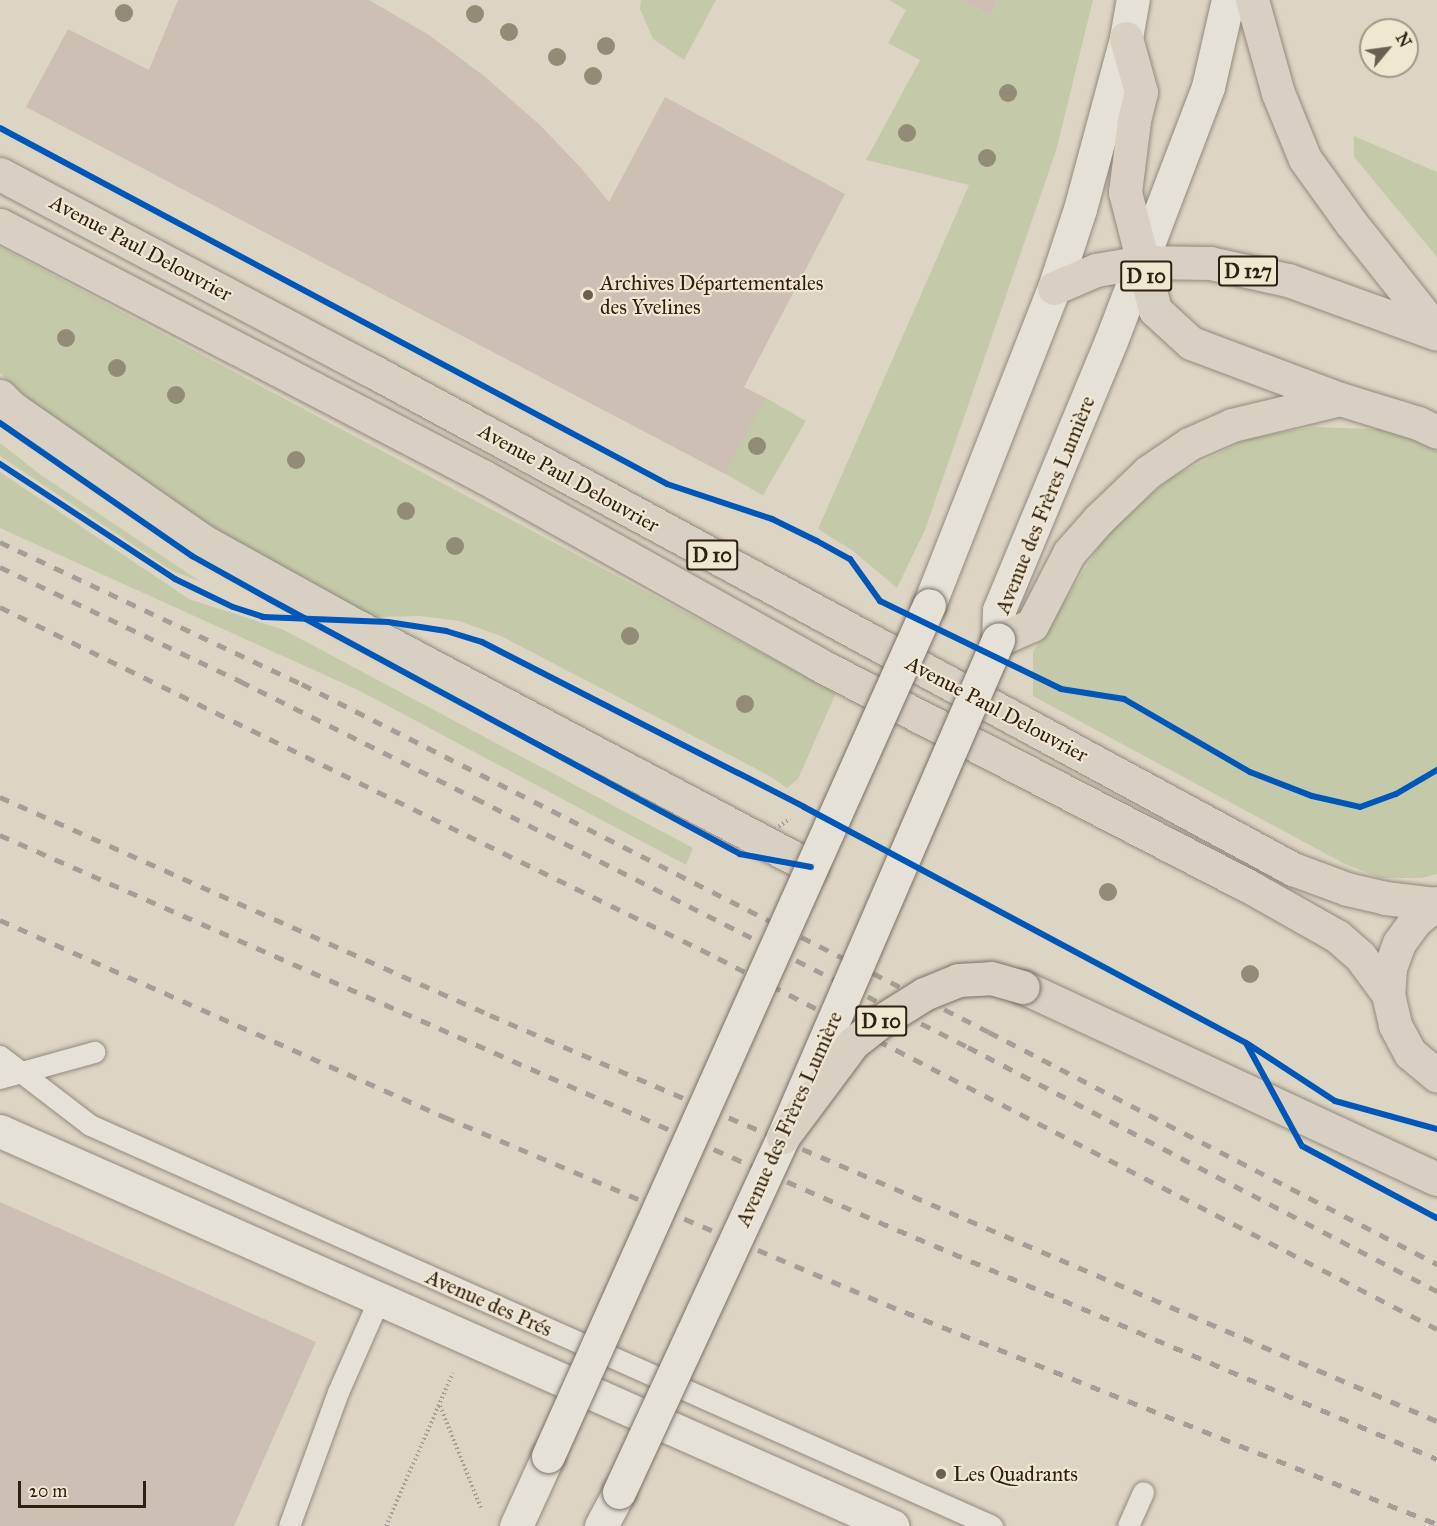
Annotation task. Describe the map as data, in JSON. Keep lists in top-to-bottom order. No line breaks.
{"streets":{"main road":["Avenue Paul Delouvrier","D 127","D 10","Avenue des Frères Lumière","Avenue des Prés"]},"crossings":[["D 127","D 10"],["D 127","Avenue des Frères Lumière"],["D 10","Avenue des Frères Lumière"]],"places":["Archives Départementales des Yvelines","Les Quadrants"],"scale_bar":"20 m","north":"top right"}
